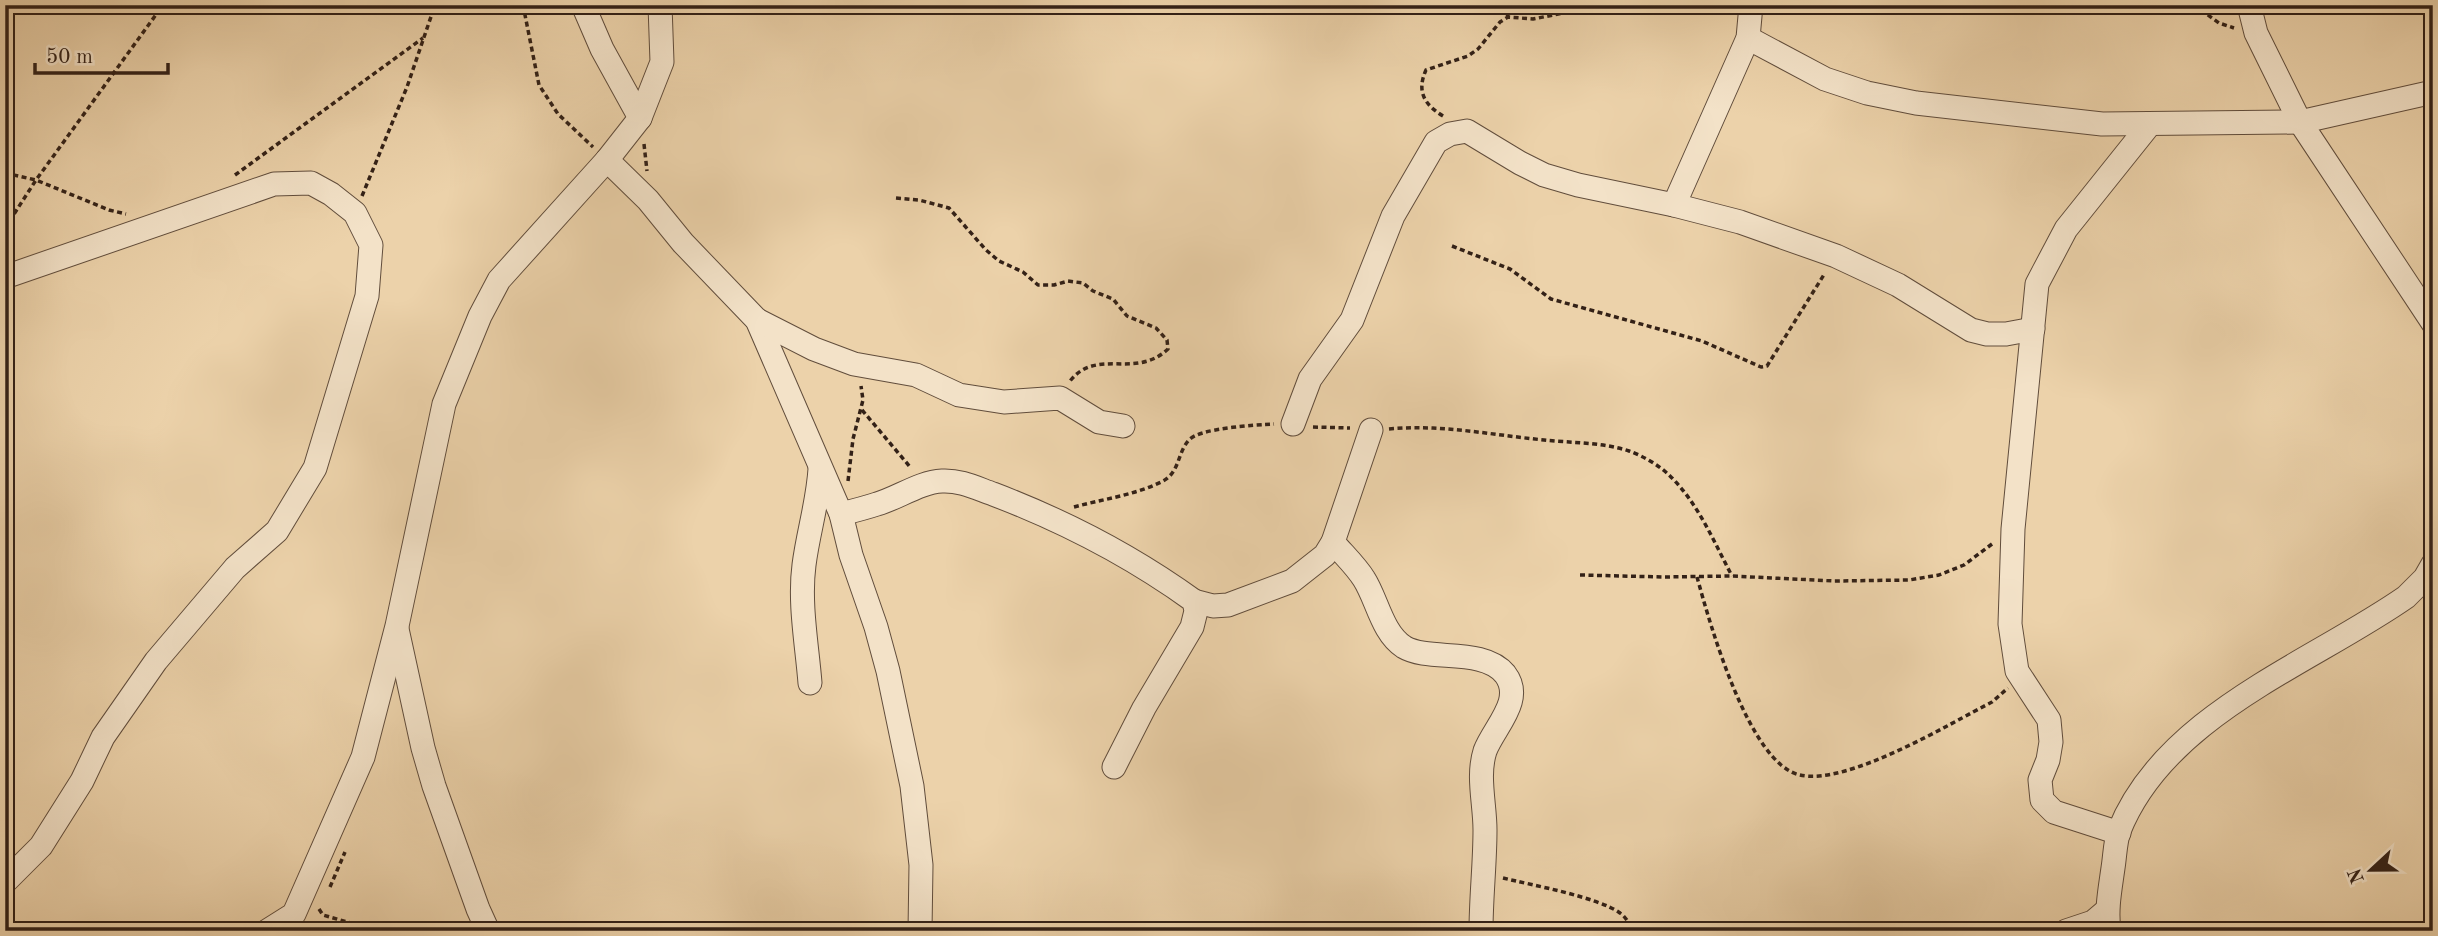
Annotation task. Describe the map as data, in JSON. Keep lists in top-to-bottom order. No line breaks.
{"scale_bar":"50 m","north":"left"}
